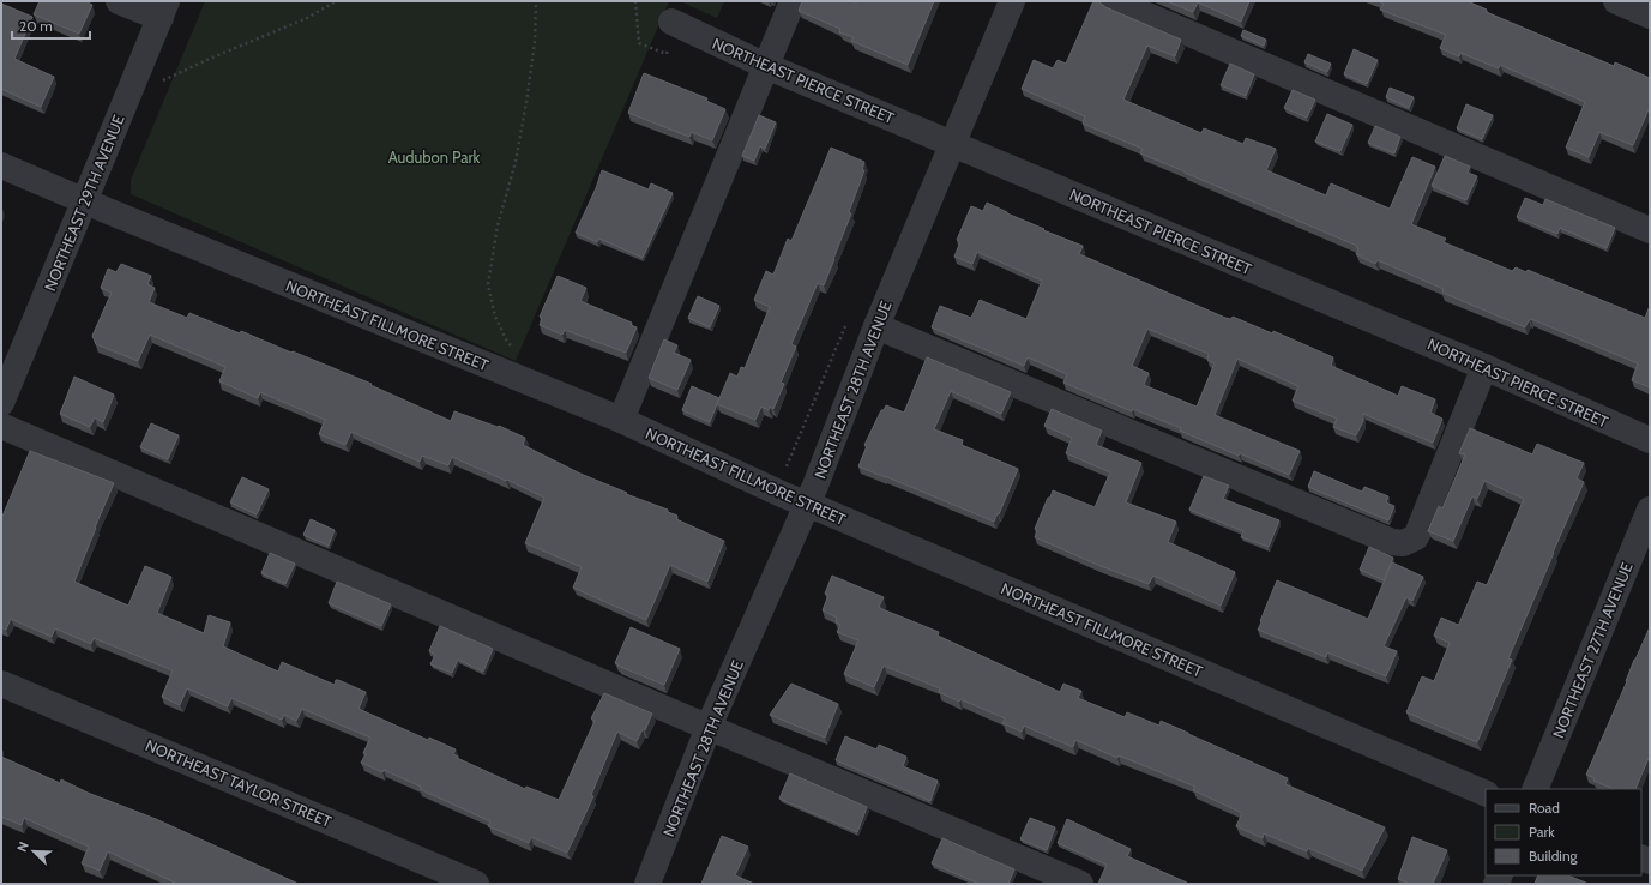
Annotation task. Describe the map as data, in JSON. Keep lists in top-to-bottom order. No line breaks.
{"streets":{"street":["NORTHEAST PIERCE STREET","NORTHEAST 29TH AVENUE","NORTHEAST FILLMORE STREET","NORTHEAST 28TH AVENUE","NORTHEAST 27TH AVENUE","NORTHEAST TAYLOR STREET"]},"crossings":[["NORTHEAST PIERCE STREET","NORTHEAST 28TH AVENUE"],["NORTHEAST 29TH AVENUE","NORTHEAST FILLMORE STREET"],["NORTHEAST FILLMORE STREET","NORTHEAST 28TH AVENUE"]],"parks":["Audubon Park"],"legend":["Road","Park","Building"],"scale_bar":"20 m","north":"top left"}
